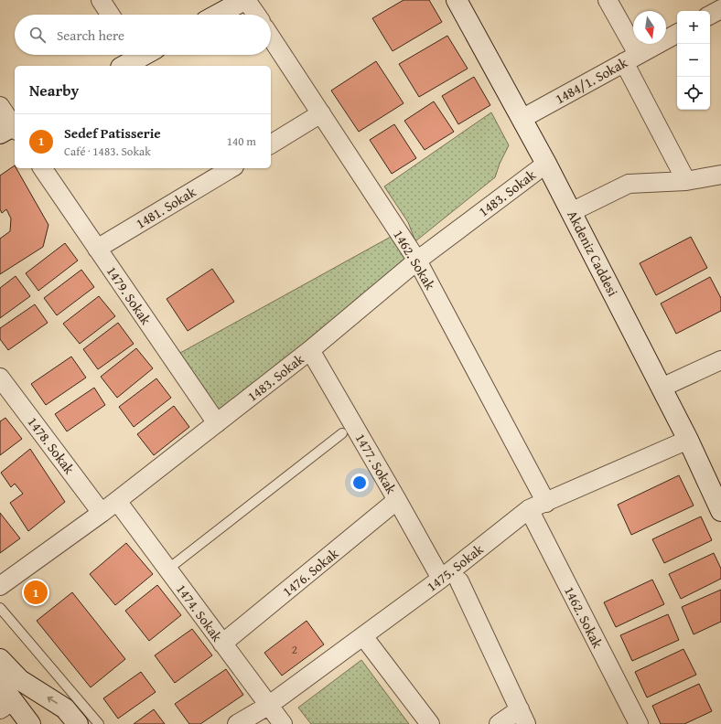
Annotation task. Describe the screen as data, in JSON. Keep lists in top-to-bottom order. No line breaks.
{"streets":{"street":["1484/1. Sokak","1483. Sokak","1481. Sokak","Akdeniz Caddesi","1462. Sokak","1479. Sokak","1478. Sokak","1477. Sokak","1475. Sokak","1476. Sokak","1474. Sokak"]},"crossings":[["1484/1. Sokak","Akdeniz Caddesi"],["1483. Sokak","Akdeniz Caddesi"],["1483. Sokak","1462. Sokak"],["1483. Sokak","1479. Sokak"],["1483. Sokak","1478. Sokak"],["1483. Sokak","1477. Sokak"],["1483. Sokak","1474. Sokak"],["1481. Sokak","1479. Sokak"],["Akdeniz Caddesi","1475. Sokak"],["1462. Sokak","1475. Sokak"],["1477. Sokak","1475. Sokak"],["1477. Sokak","1476. Sokak"],["1475. Sokak","1474. Sokak"],["1476. Sokak","1474. Sokak"]],"house_numbers":["2"],"north":"bottom","page":{"map_buttons":["+","−"],"search":"Search here","heading":"Nearby","list":[{"mark":"1","name":"Sedef Patisserie","note":"Café · 1483. Sokak","value":"140 m"}],"pins":"1"}}
